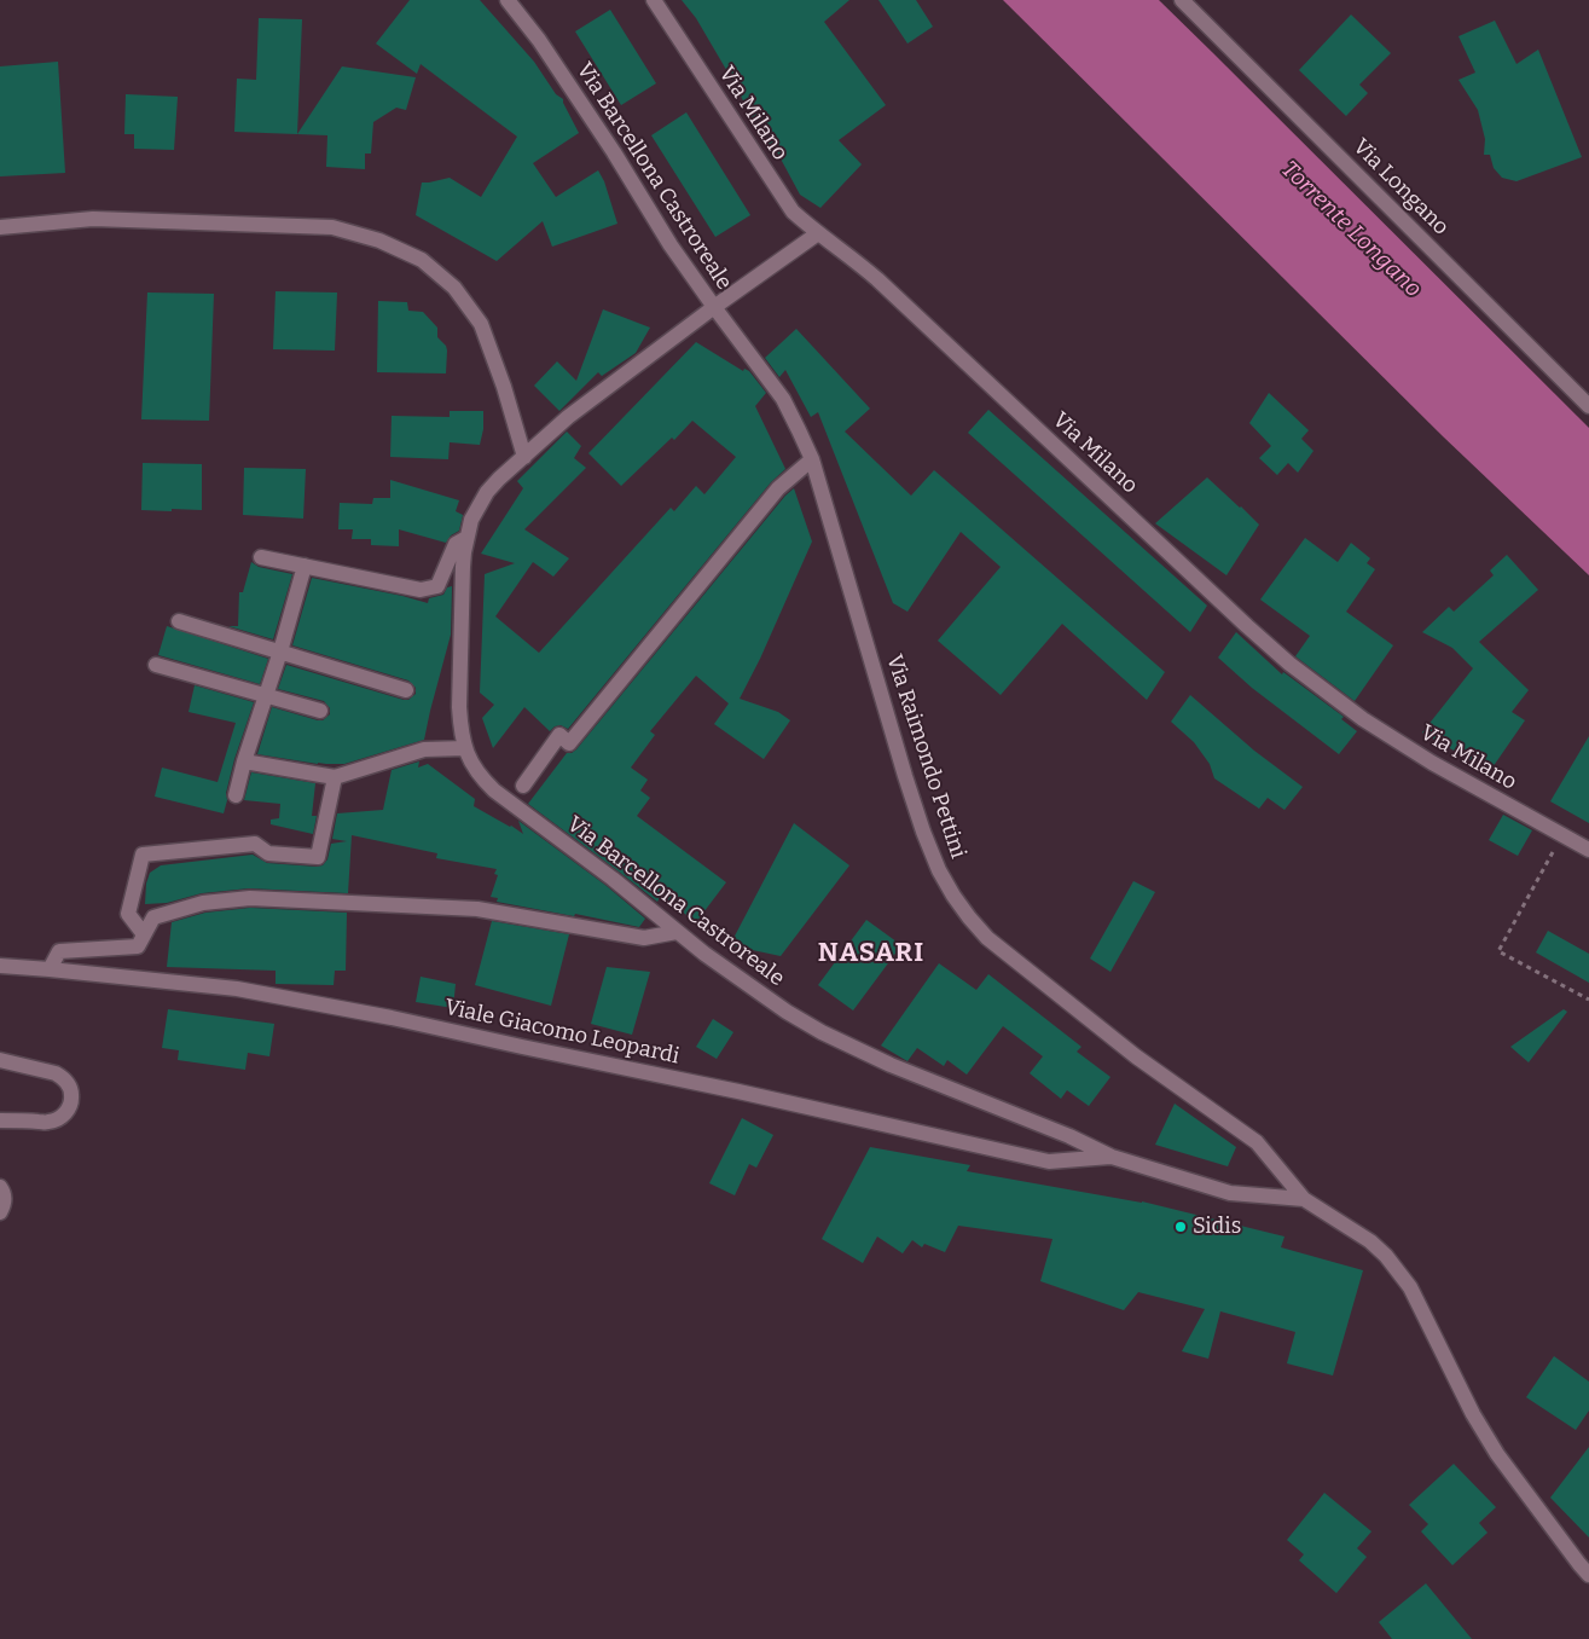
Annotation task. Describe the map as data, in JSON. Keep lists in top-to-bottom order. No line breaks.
{"streets":{"street":["Via Milano","Via Barcellona Castroreale","Via Longano","Via Raimondo Pettini","Viale Giacomo Leopardi"]},"crossings":[["Via Barcellona Castroreale","Via Raimondo Pettini"],["Via Barcellona Castroreale","Viale Giacomo Leopardi"]],"districts":["NASARI"],"water":["Torrente Longano"],"places":["Sidis"]}
